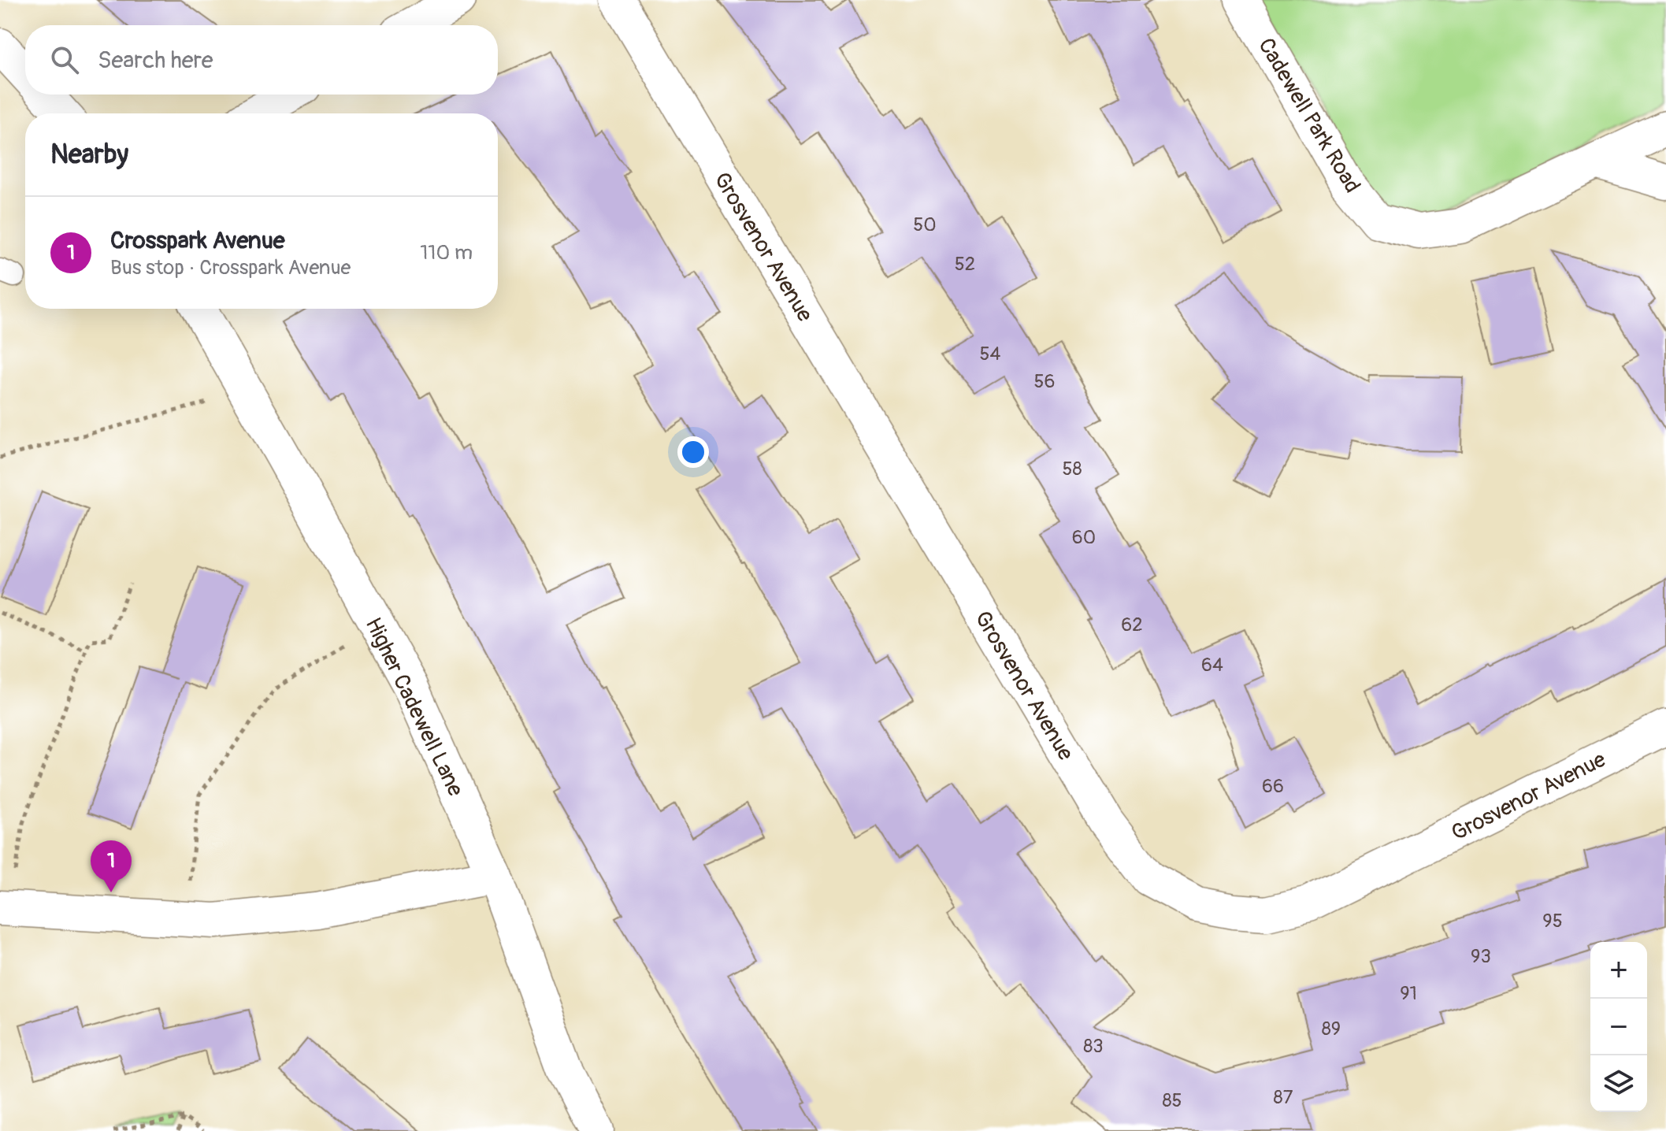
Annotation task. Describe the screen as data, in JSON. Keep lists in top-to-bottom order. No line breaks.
{"streets":{"street":["Cadewell Park Road","Grosvenor Avenue","Higher Cadewell Lane"]},"house_numbers":["50","52","54","56","58","60","62","64","66","95","93","91","89","83","87","85"],"page":{"search":"Search here","heading":"Nearby","list":[{"mark":"1","name":"Crosspark Avenue","note":"Bus stop · Crosspark Avenue","value":"110 m"}],"pins":"1","map_buttons":["+","−"]}}
